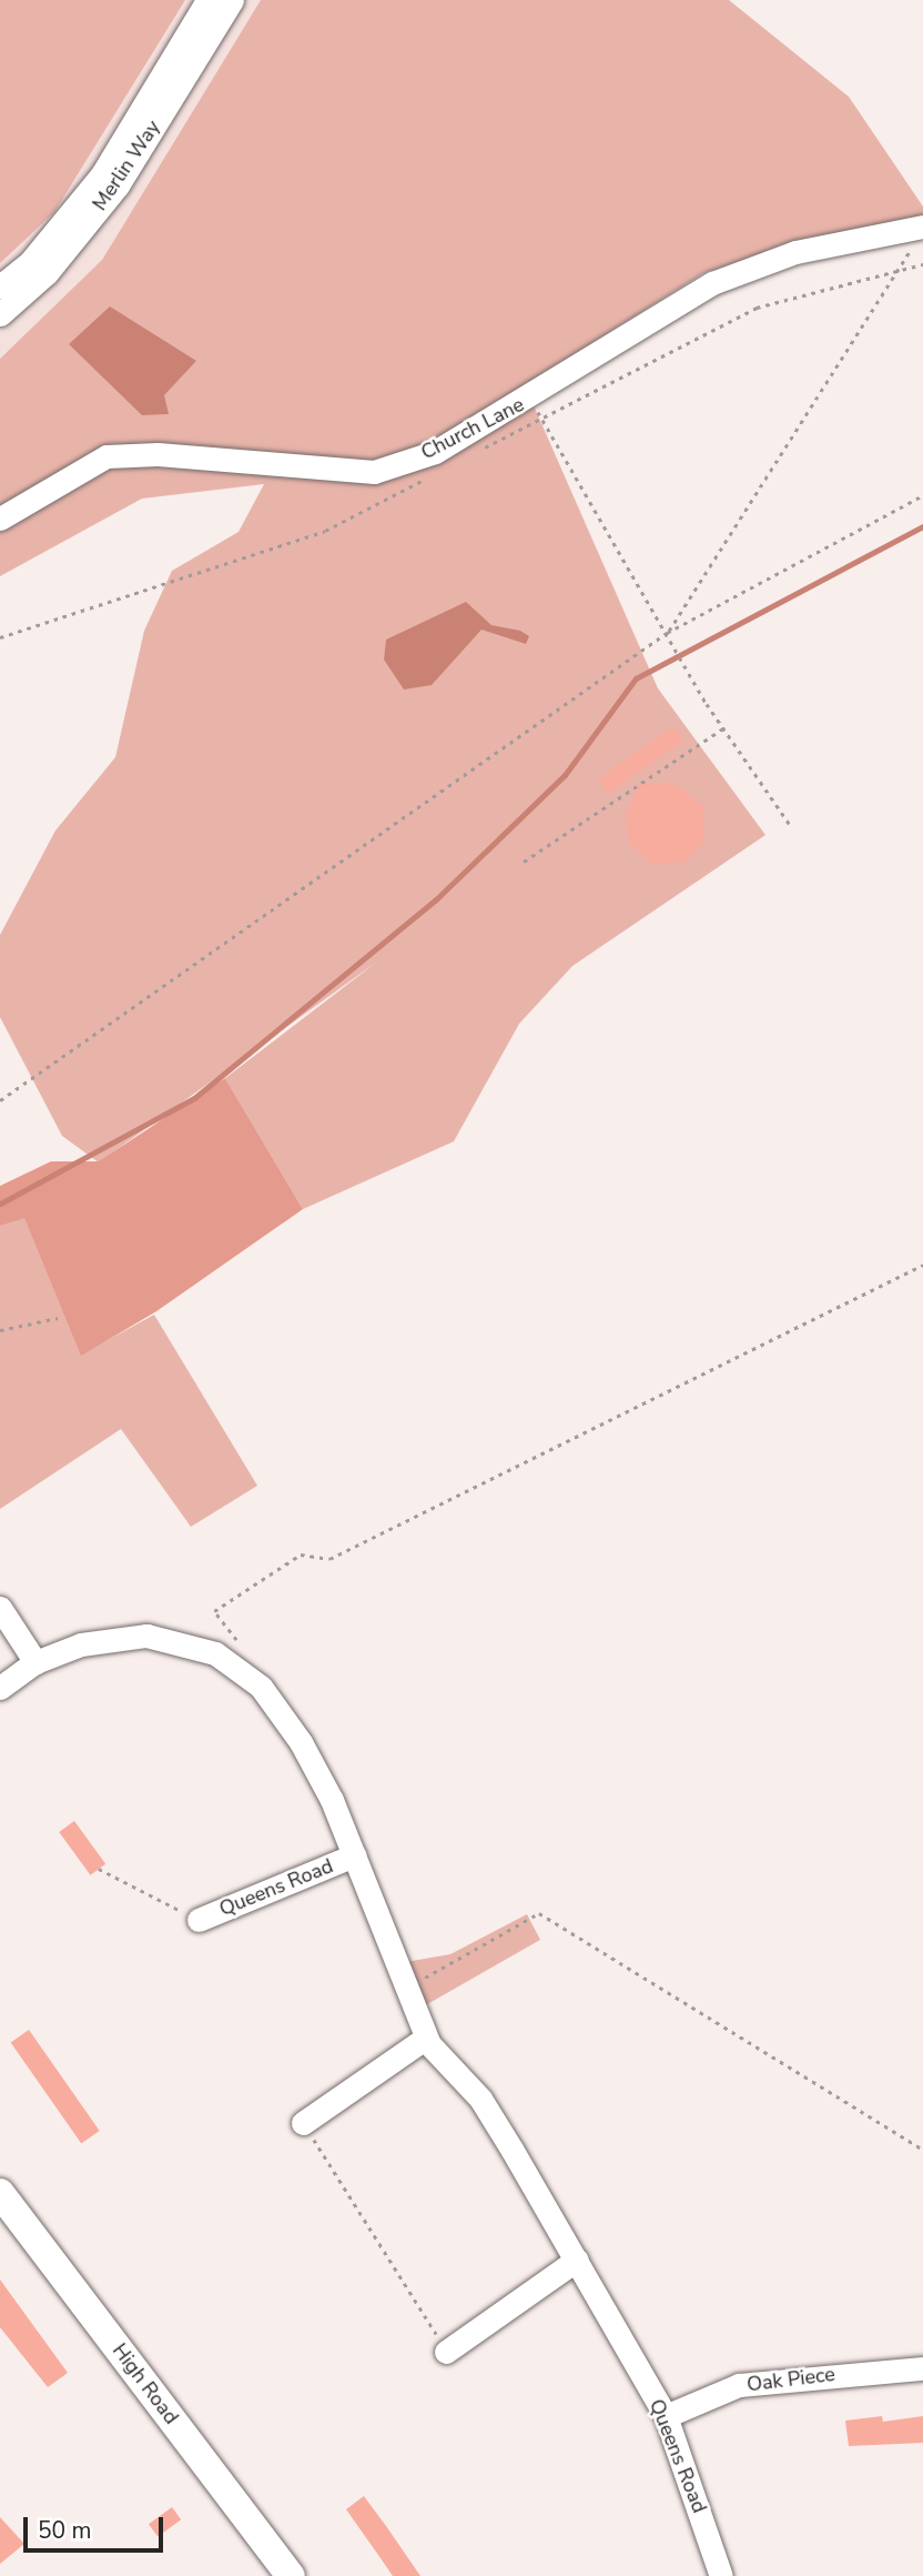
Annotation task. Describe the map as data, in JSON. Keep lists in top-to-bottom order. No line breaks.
{"streets":{"main road":["High Road"],"street":["Merlin Way","Church Lane","Queens Road","Oak Piece"]},"crossings":[["Queens Road","Oak Piece"]],"scale_bar":"50 m"}
